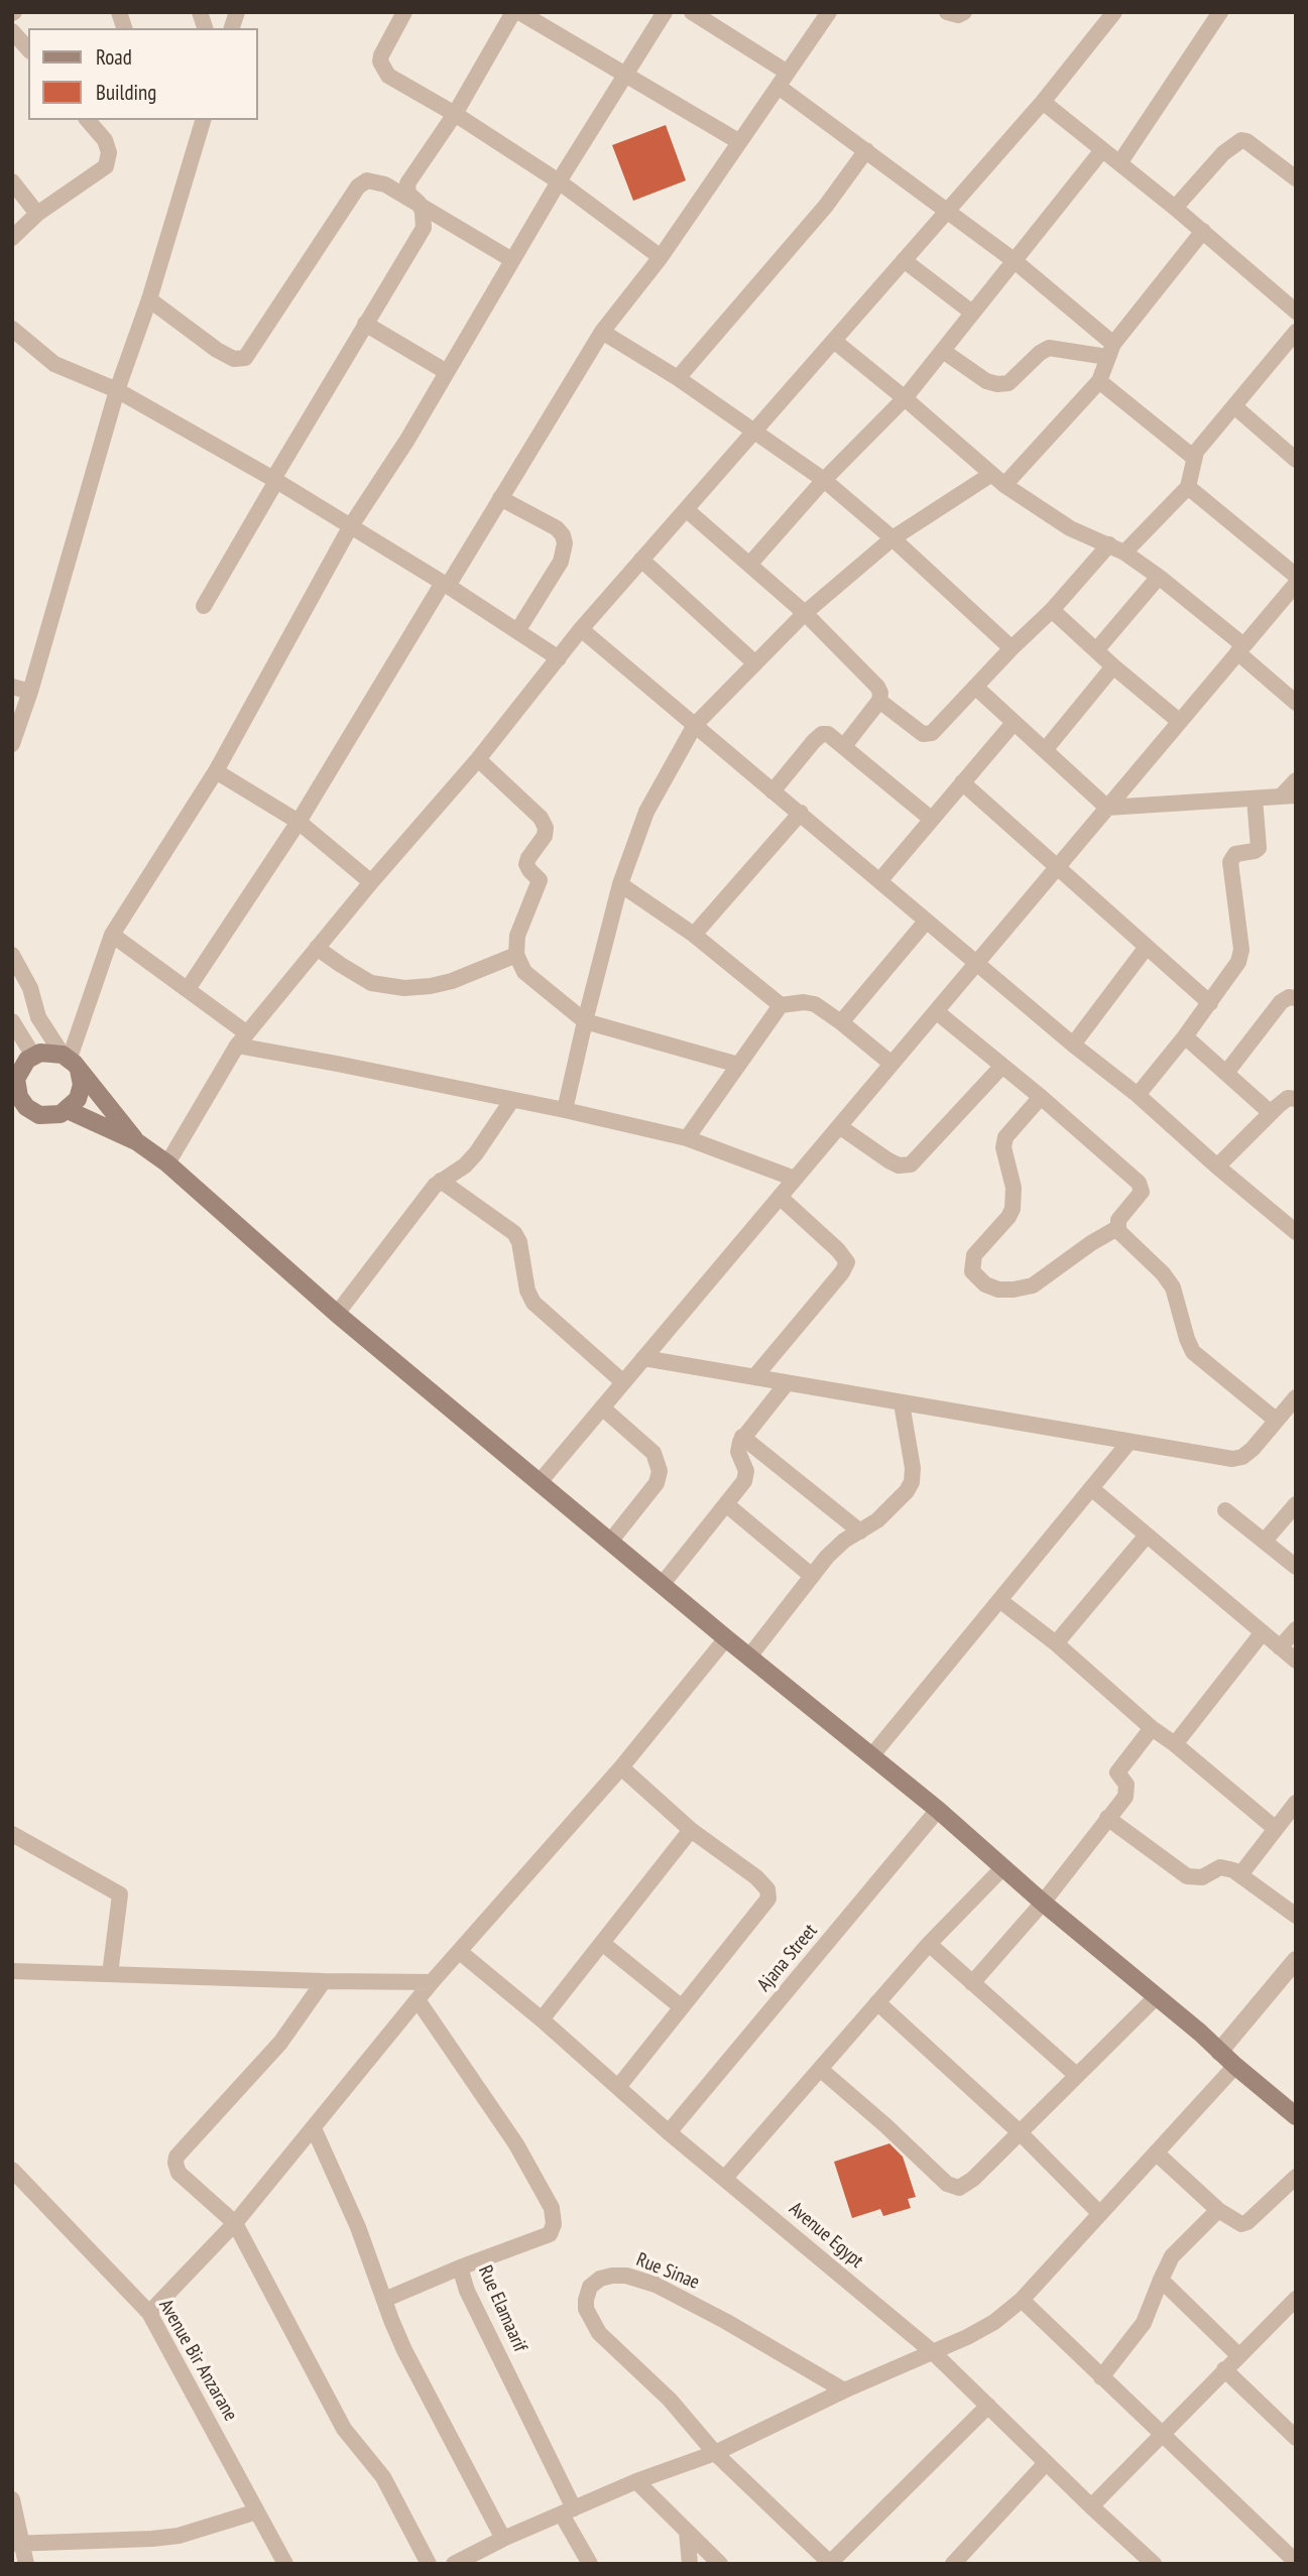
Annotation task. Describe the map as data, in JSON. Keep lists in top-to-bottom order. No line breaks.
{"streets":{"street":["Ajana Street","Avenue Egypt","Rue Sinae","Rue Elamaarif","Avenue Bir Anzarane"]},"crossings":[["Ajana Street","Avenue Egypt"]],"legend":["Road","Building"]}
